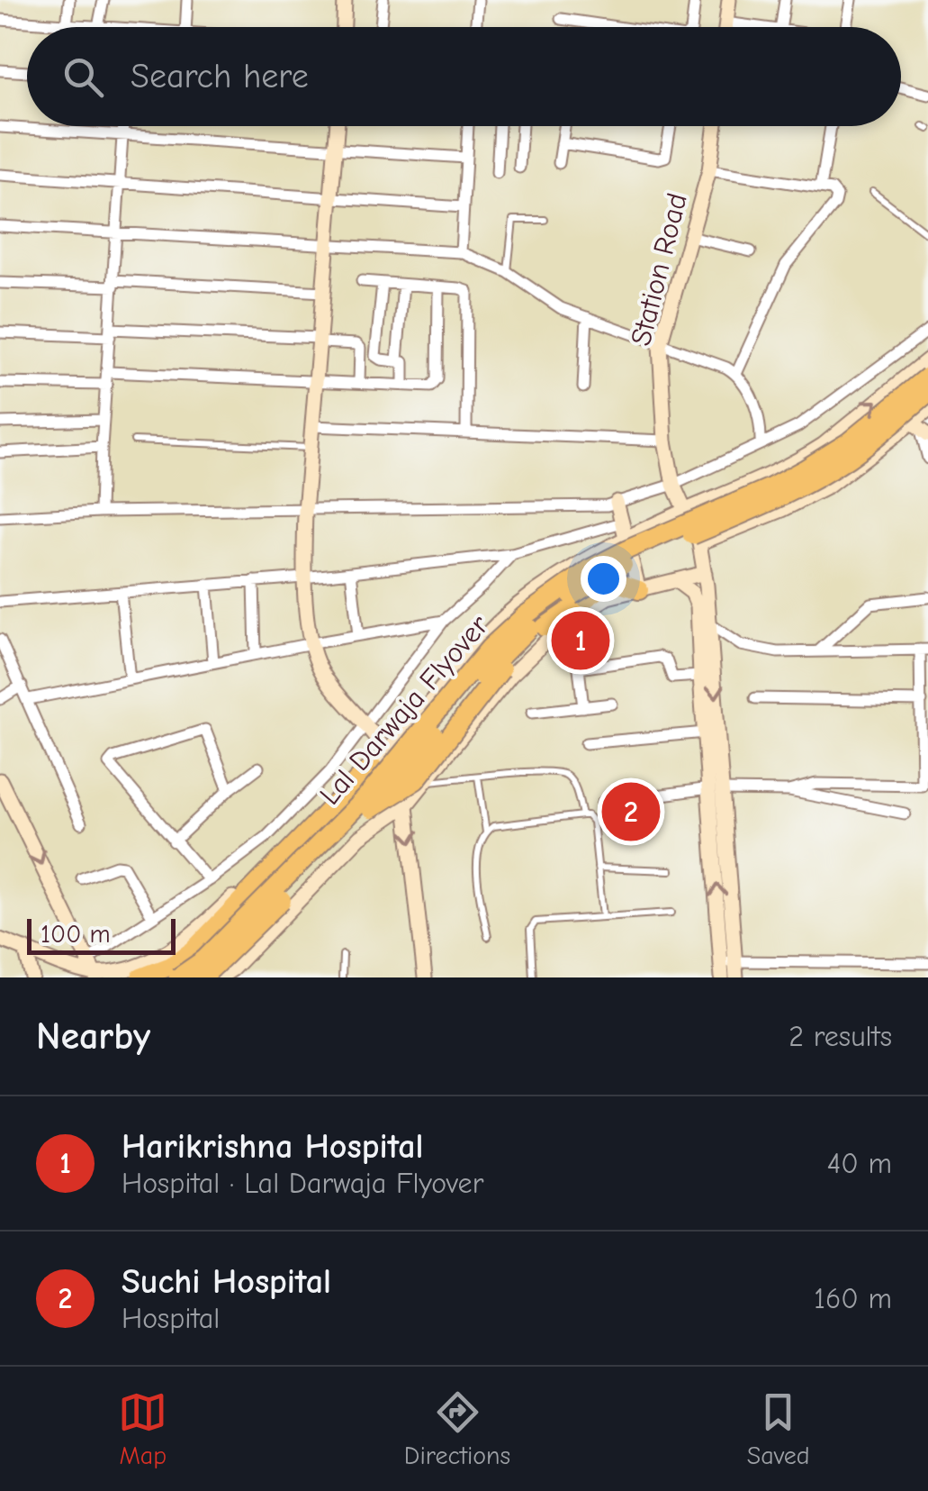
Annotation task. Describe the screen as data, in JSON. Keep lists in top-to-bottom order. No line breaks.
{"streets":{"highway":["Lal Darwaja Flyover"],"street":["Station Road"]},"scale_bar":"100 m","page":{"search":"Search here","pins":["1","2"],"scale":"100 m","heading":["Nearby","2 results"],"list":[{"mark":"1","name":"Harikrishna Hospital","note":"Hospital · Lal Darwaja Flyover","value":"40 m"},{"mark":"2","name":"Suchi Hospital","note":"Hospital","value":"160 m"}],"nav":["Map","Directions","Saved"]}}
